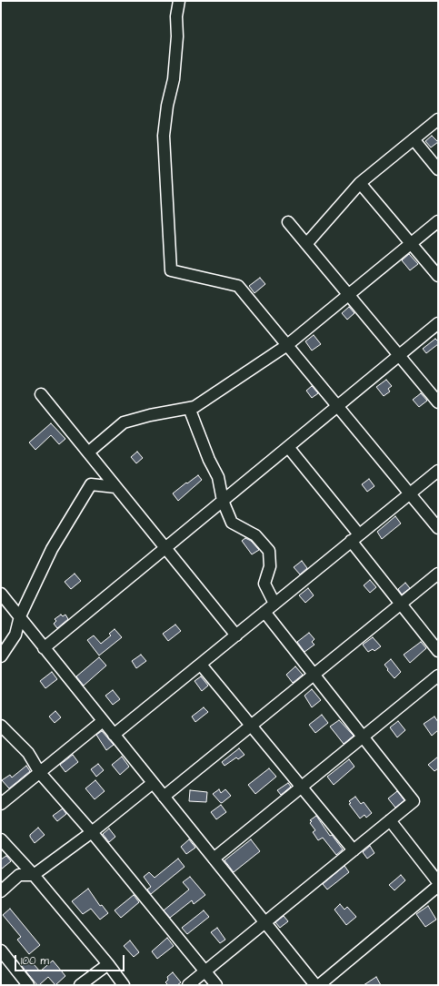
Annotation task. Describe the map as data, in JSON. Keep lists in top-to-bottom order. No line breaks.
{"scale_bar":"100 m"}
